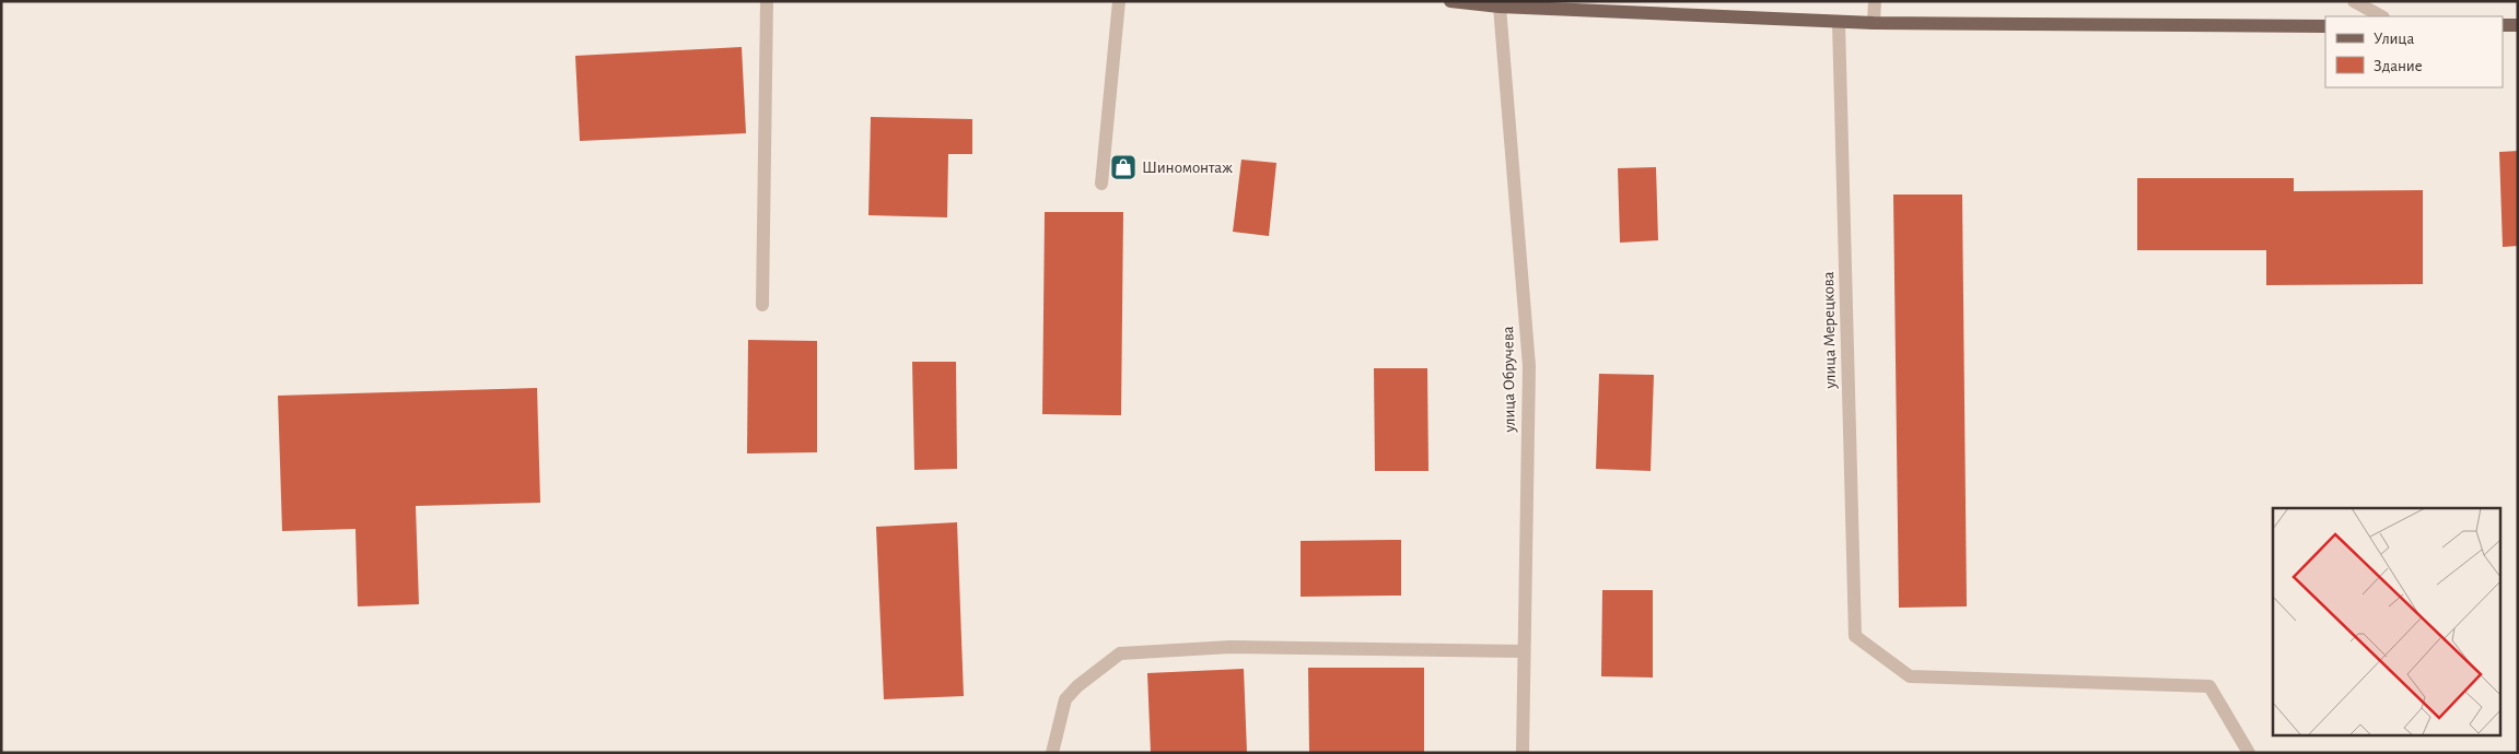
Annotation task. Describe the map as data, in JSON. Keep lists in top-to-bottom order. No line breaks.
{"streets":{"street":["улица Мерецкова","улица Обручева"]},"places":{"shop":["Шиномонтаж"]},"legend":["Улица","Здание"]}
